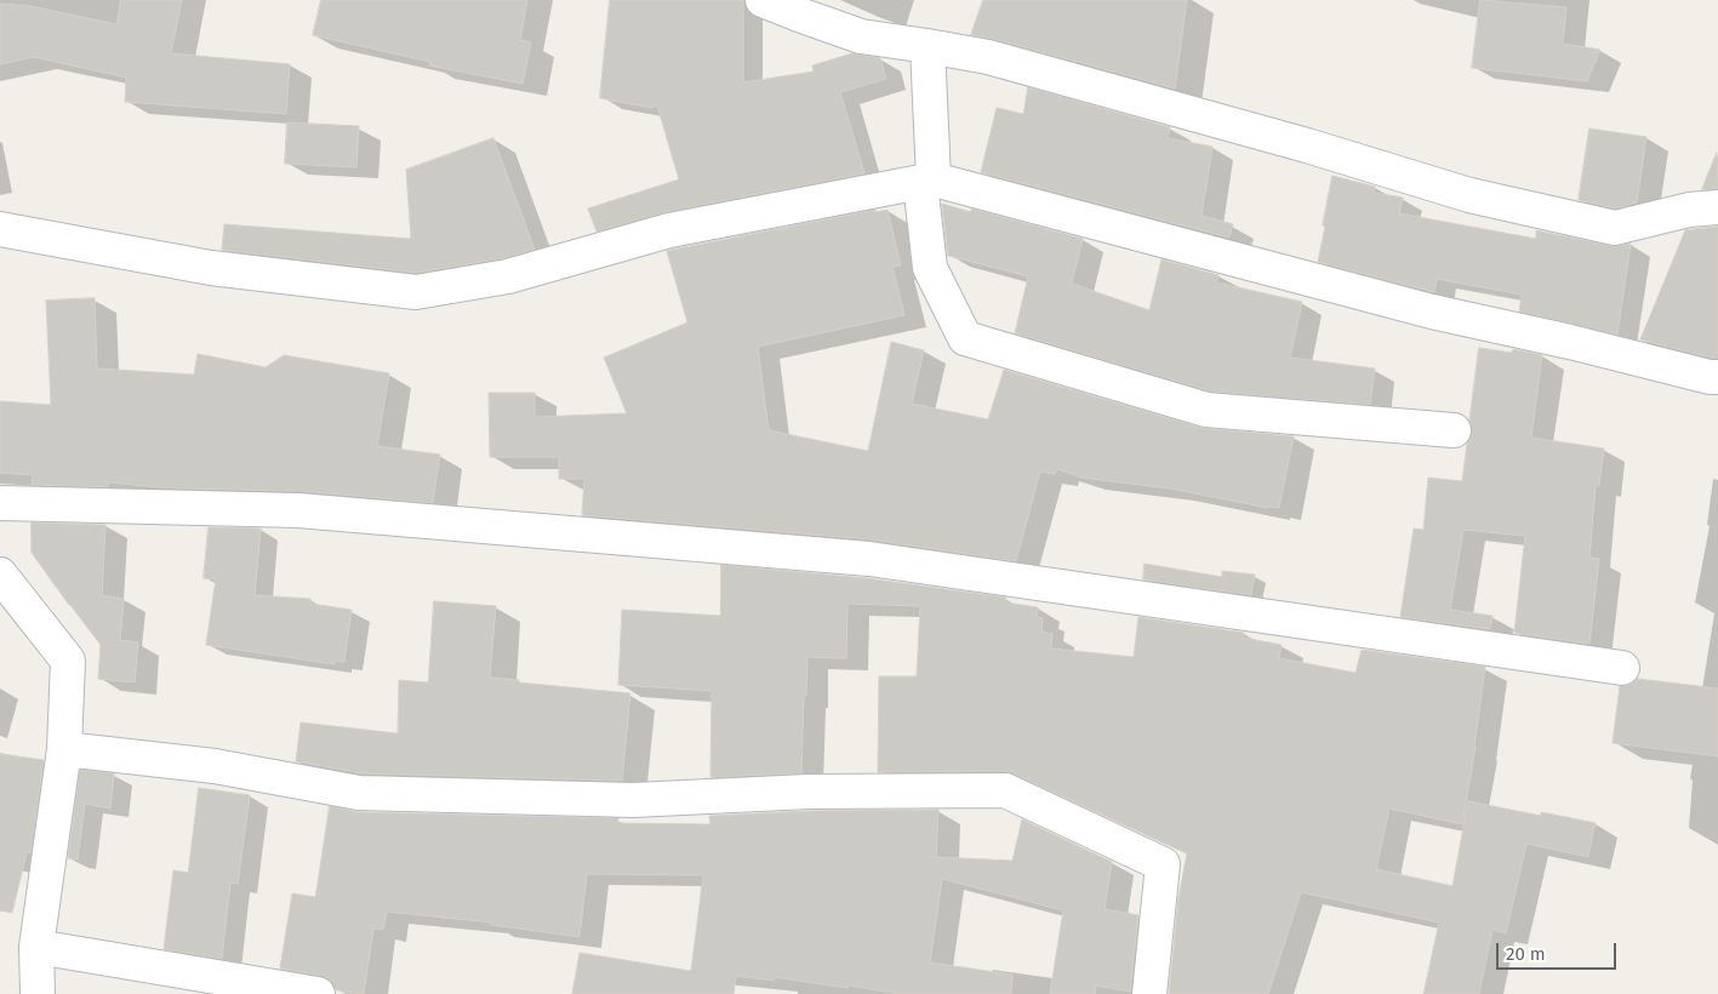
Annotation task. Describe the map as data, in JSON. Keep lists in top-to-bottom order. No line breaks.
{"scale_bar":"20 m"}
